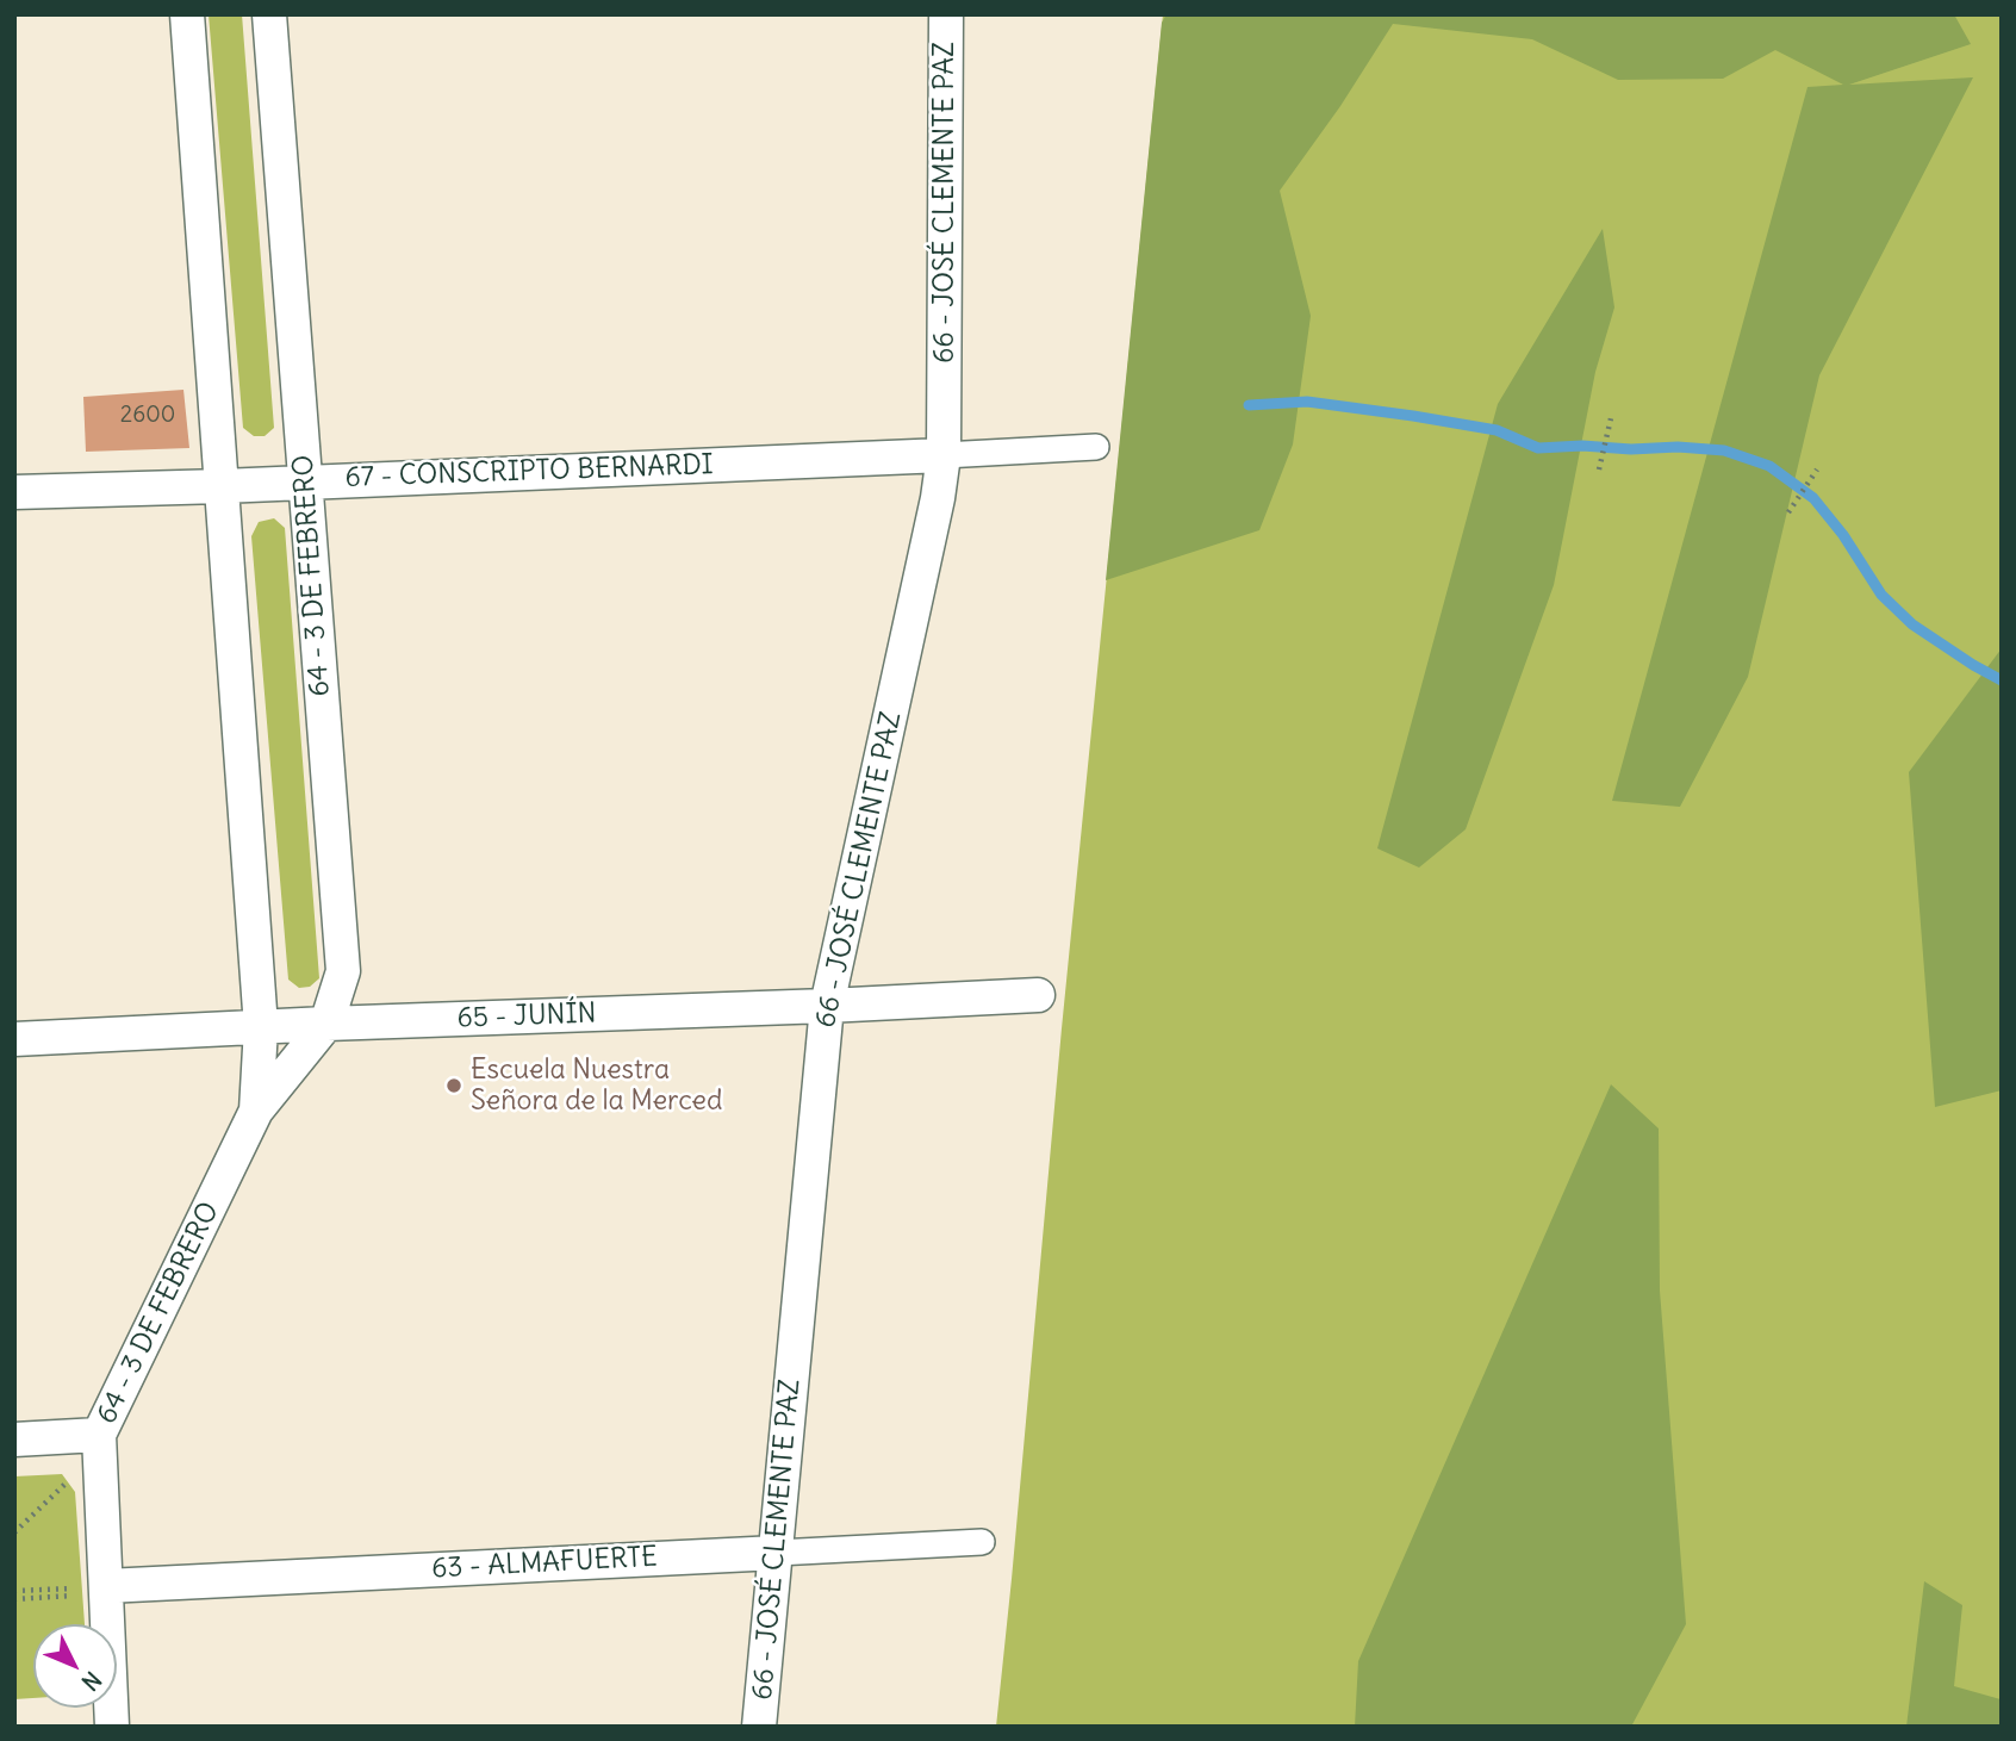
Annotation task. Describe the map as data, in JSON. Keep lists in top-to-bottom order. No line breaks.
{"streets":{"street":["66 - JOSÉ CLEMENTE PAZ","67 - CONSCRIPTO BERNARDI","64 - 3 DE FEBRERO","65 - JUNÍN","63 - ALMAFUERTE"]},"crossings":[["66 - JOSÉ CLEMENTE PAZ","67 - CONSCRIPTO BERNARDI"],["66 - JOSÉ CLEMENTE PAZ","65 - JUNÍN"],["66 - JOSÉ CLEMENTE PAZ","63 - ALMAFUERTE"],["67 - CONSCRIPTO BERNARDI","64 - 3 DE FEBRERO"],["64 - 3 DE FEBRERO","65 - JUNÍN"],["64 - 3 DE FEBRERO","63 - ALMAFUERTE"]],"places":["Escuela Nuestra Señora de la Merced"],"house_numbers":["2600"],"north":"bottom right"}
